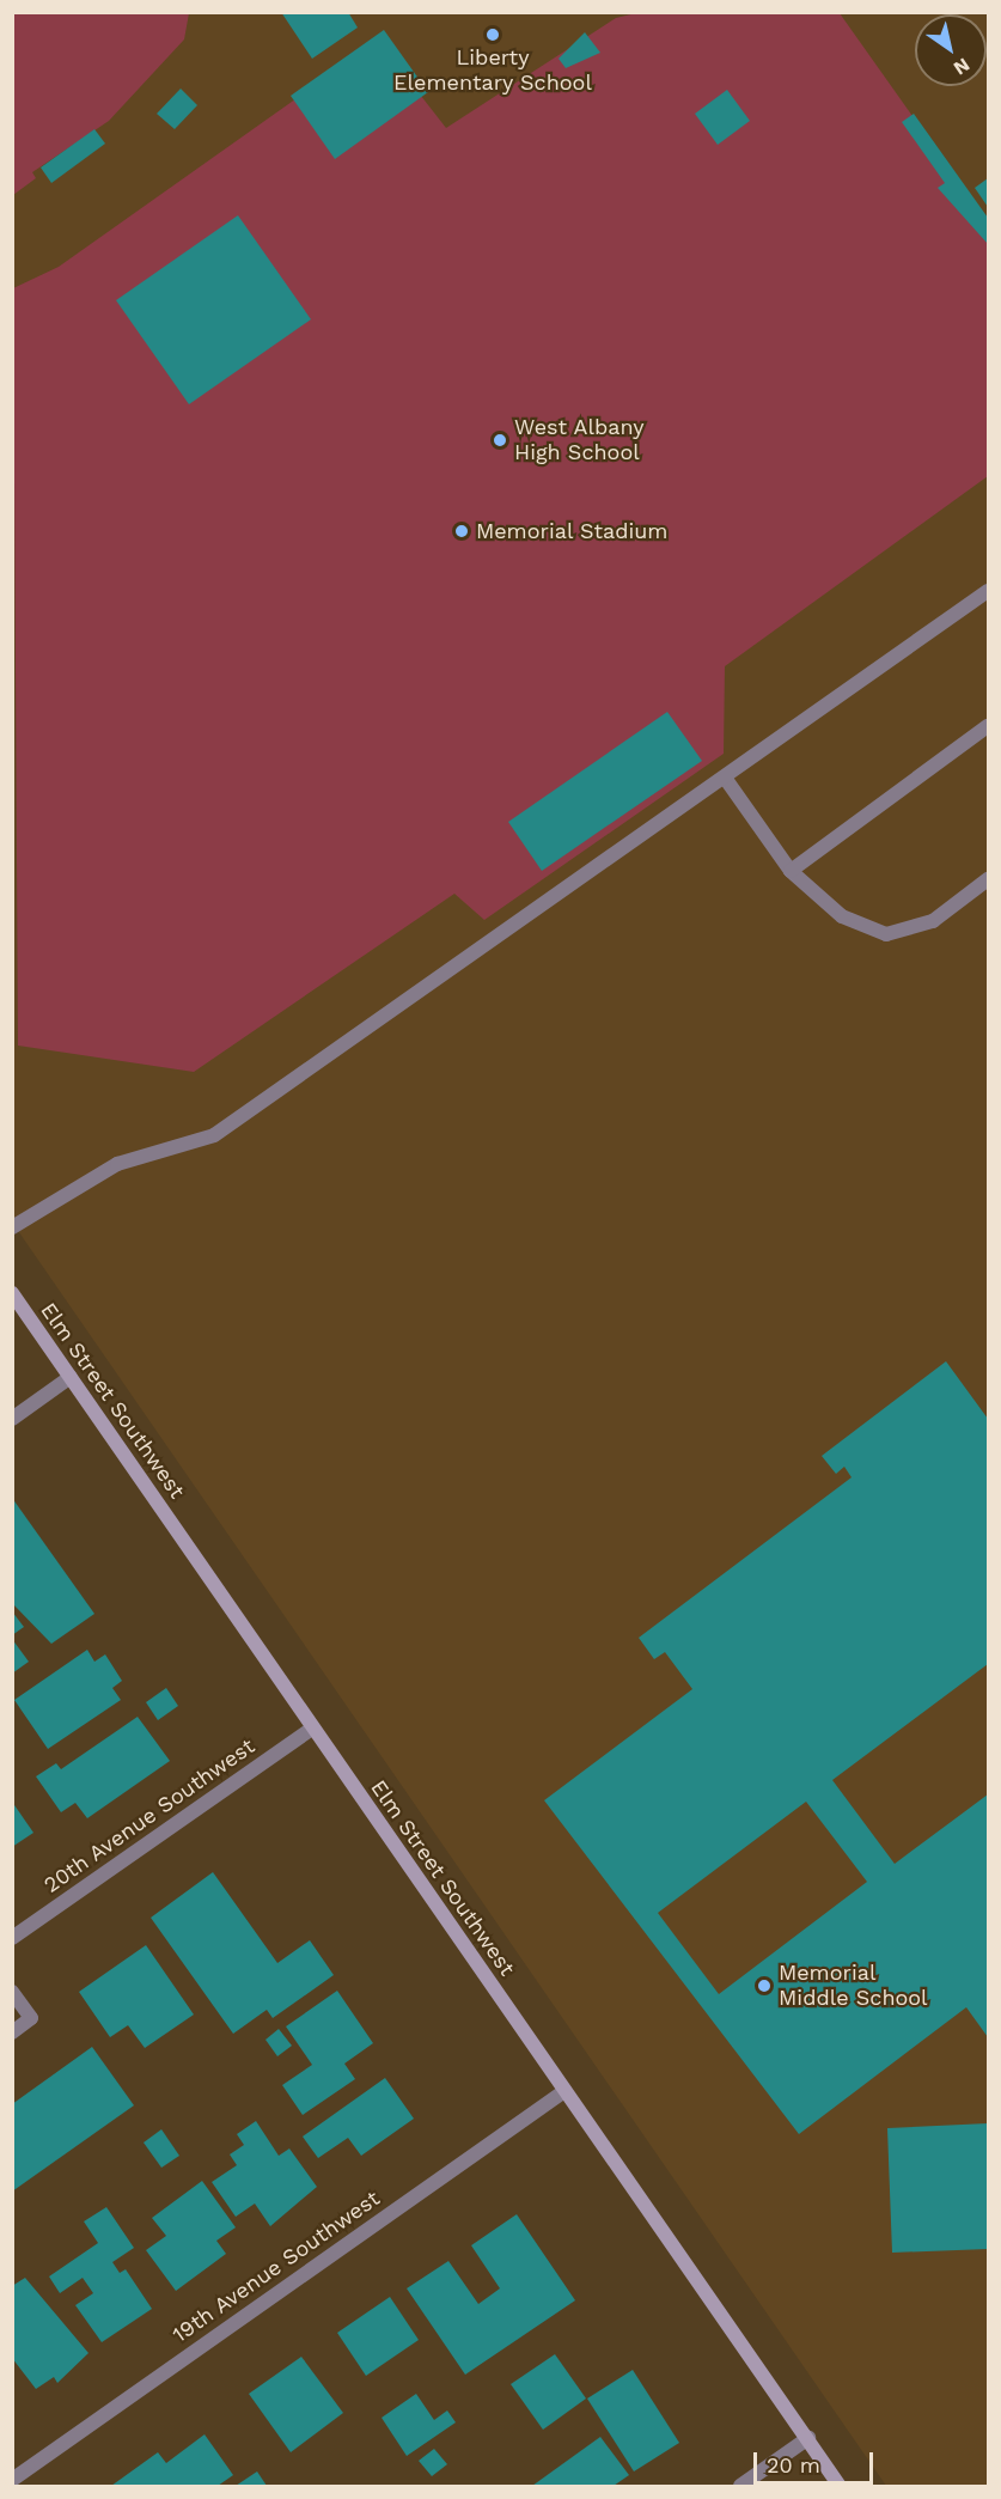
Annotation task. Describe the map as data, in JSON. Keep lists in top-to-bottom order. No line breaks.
{"streets":{"street":["Elm Street Southwest","20th Avenue Southwest","19th Avenue Southwest"]},"crossings":[["Elm Street Southwest","20th Avenue Southwest"],["Elm Street Southwest","19th Avenue Southwest"]],"places":["Liberty Elementary School","West Albany High School","Memorial Stadium","Memorial Middle School"],"scale_bar":"20 m","north":"bottom right"}
